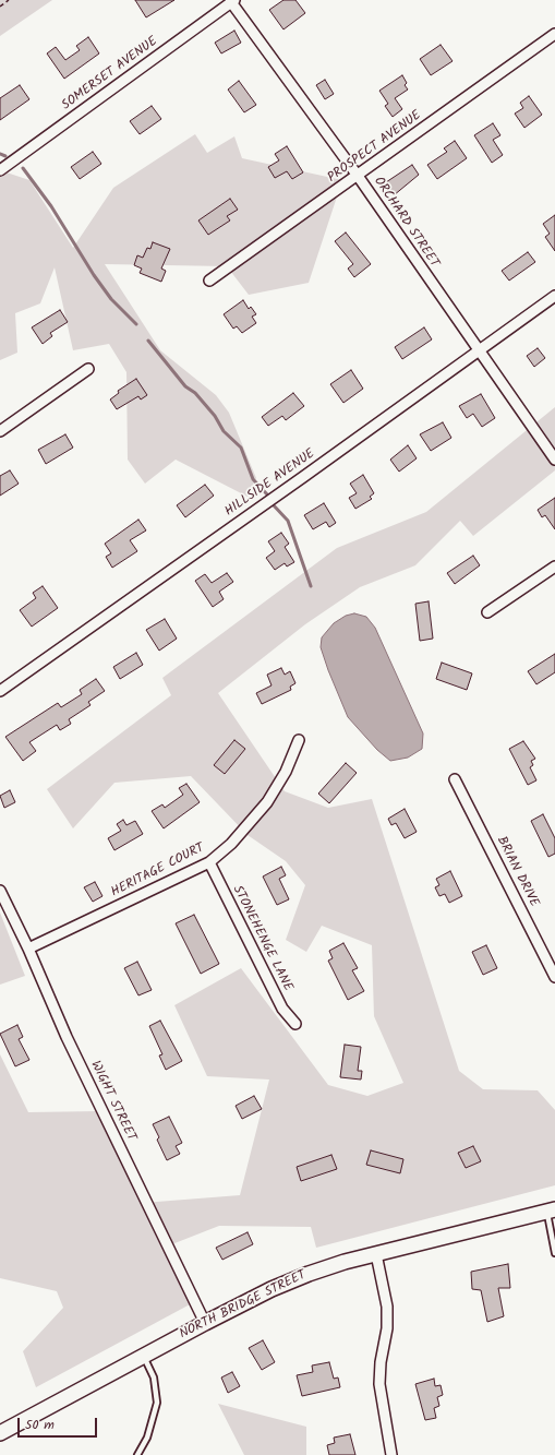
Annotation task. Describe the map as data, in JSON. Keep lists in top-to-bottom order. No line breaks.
{"streets":{"street":["SOMERSET AVENUE","PROSPECT AVENUE","ORCHARD STREET","HILLSIDE AVENUE","HERITAGE COURT","BRIAN DRIVE","STONEHENGE LANE","WIGHT STREET","NORTH BRIDGE STREET"]},"crossings":[["SOMERSET AVENUE","ORCHARD STREET"],["PROSPECT AVENUE","ORCHARD STREET"],["ORCHARD STREET","HILLSIDE AVENUE"],["HERITAGE COURT","STONEHENGE LANE"],["HERITAGE COURT","WIGHT STREET"],["WIGHT STREET","NORTH BRIDGE STREET"]],"scale_bar":"50 m"}
